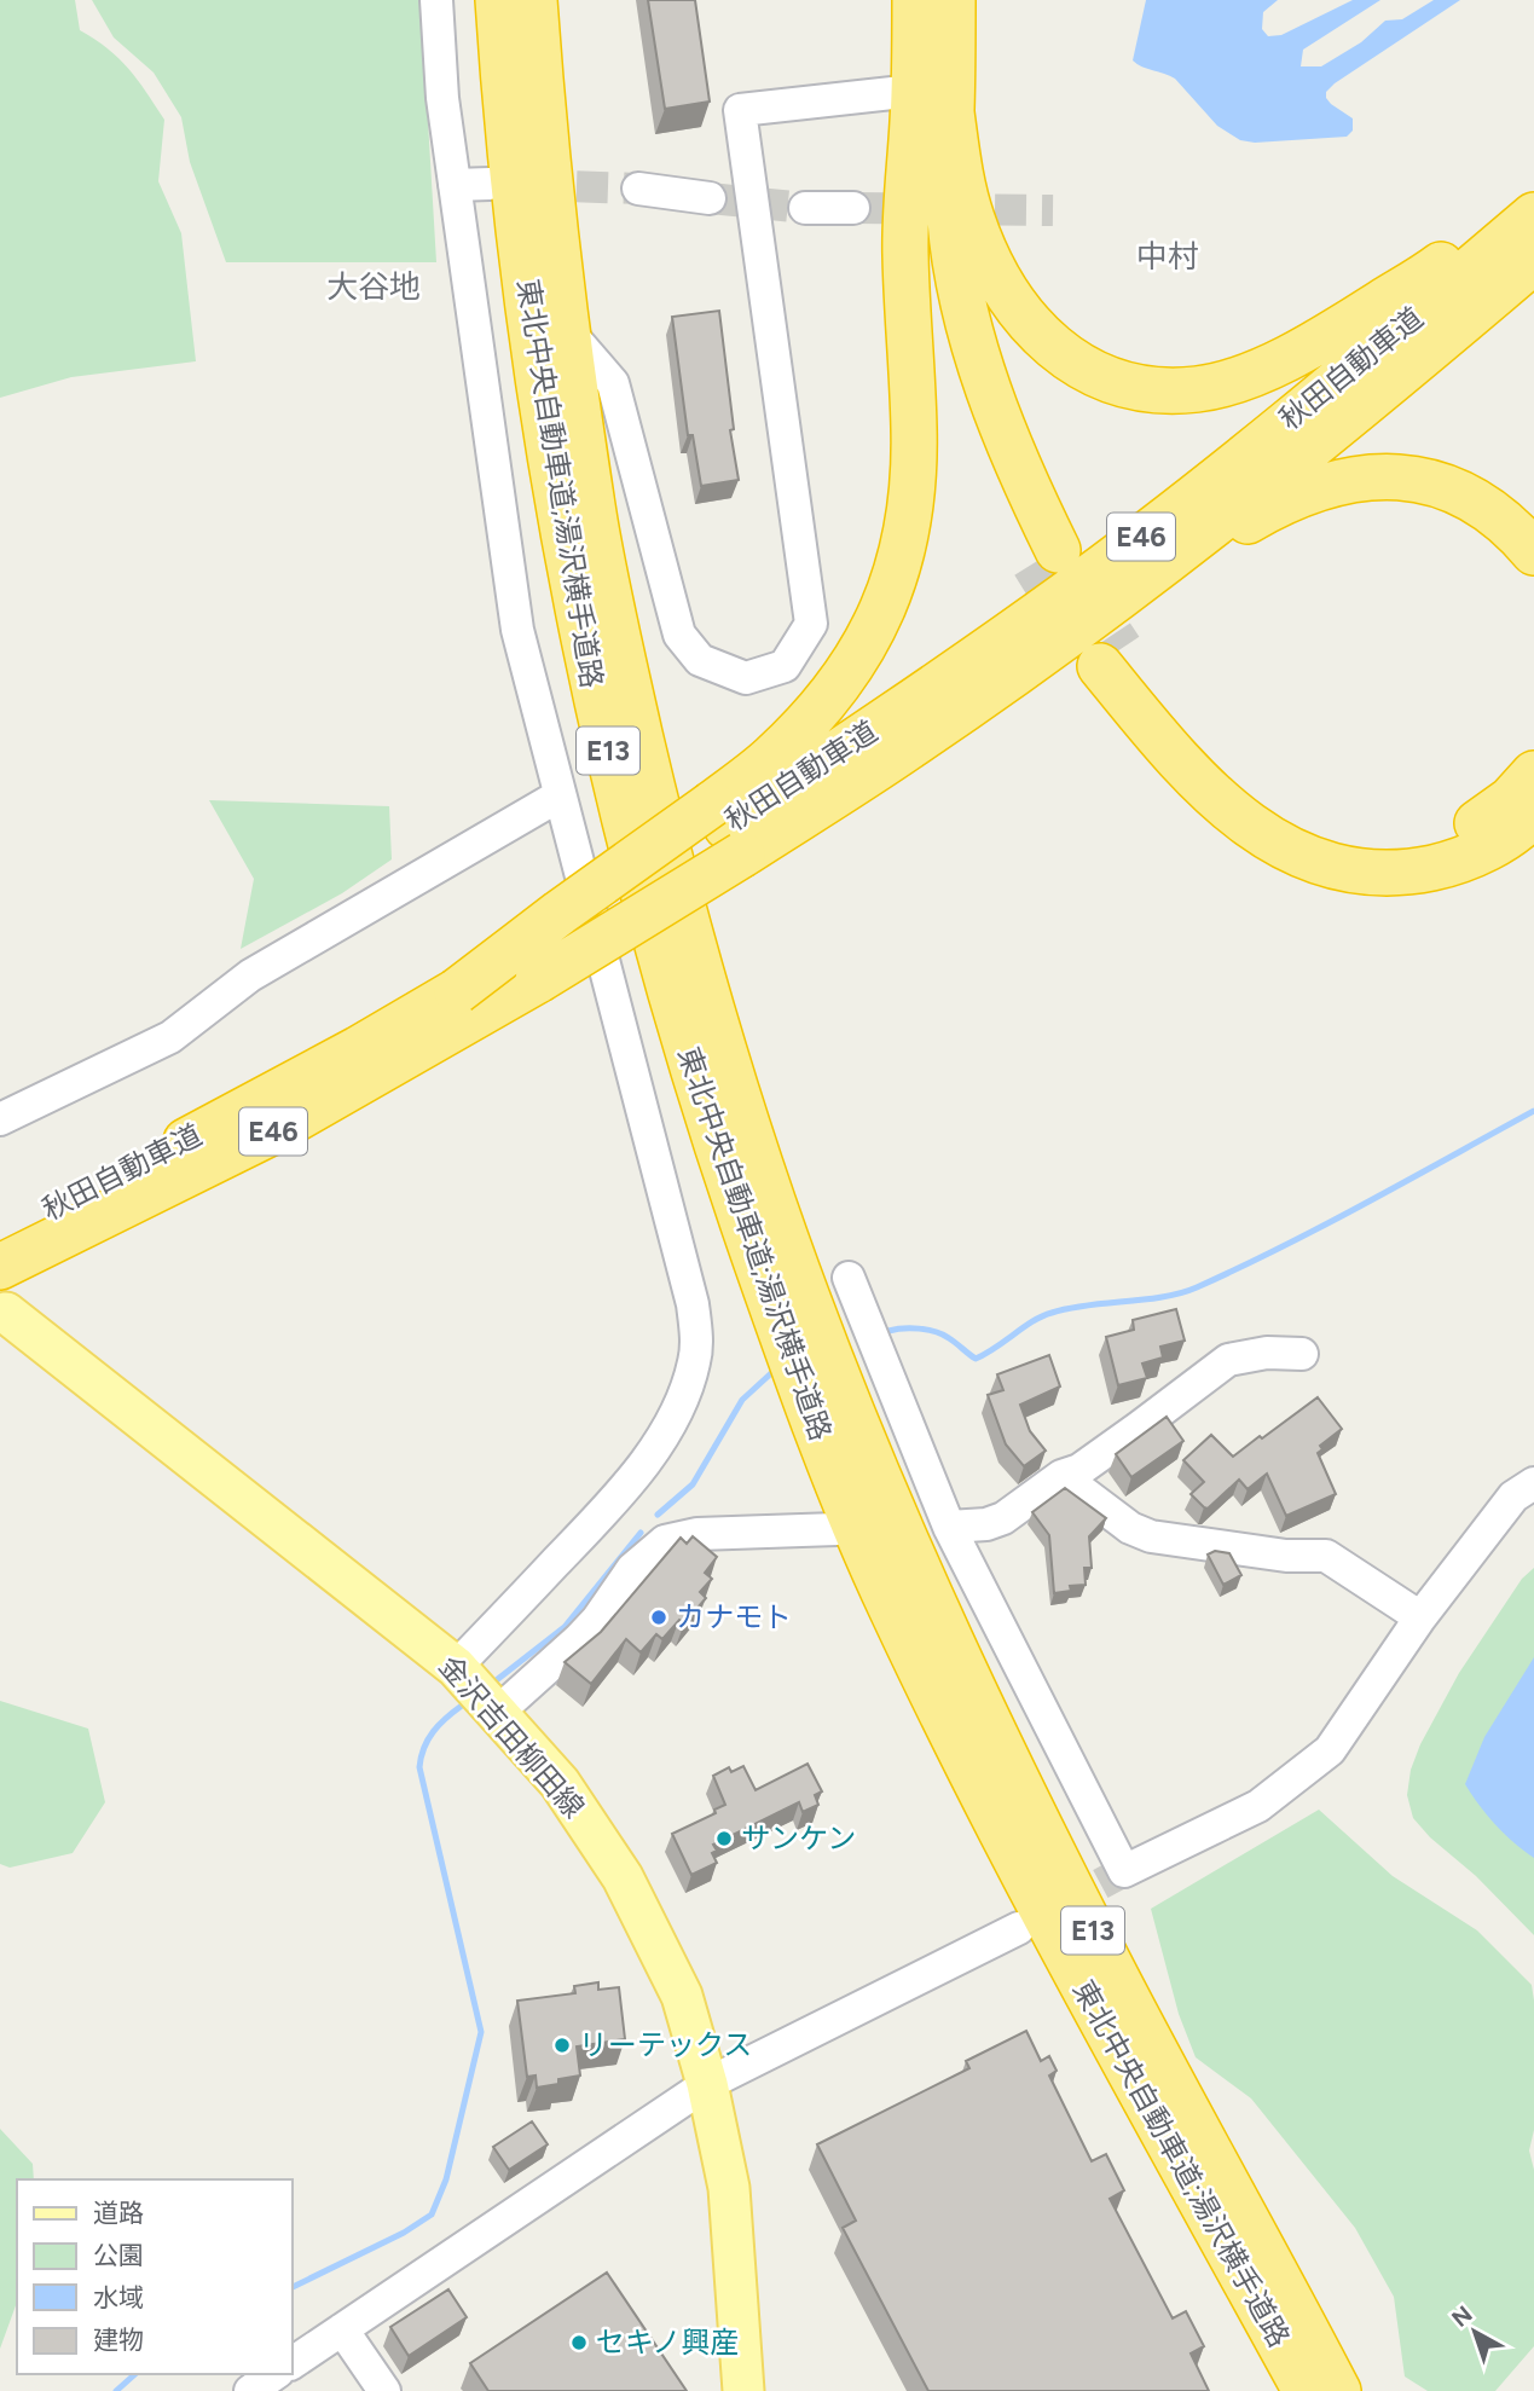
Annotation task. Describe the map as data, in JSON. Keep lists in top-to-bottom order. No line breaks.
{"streets":{"highway":["秋田自動車道","東北中央自動車道;湯沢横手道路","E46","E13"],"main road":["金沢吉田柳田線"]},"districts":["中村","大谷地"],"places":["カナモト","サンケン","リーテックス","セキノ興産"],"legend":["道路","公園","水域","建物"],"north":"top left"}
